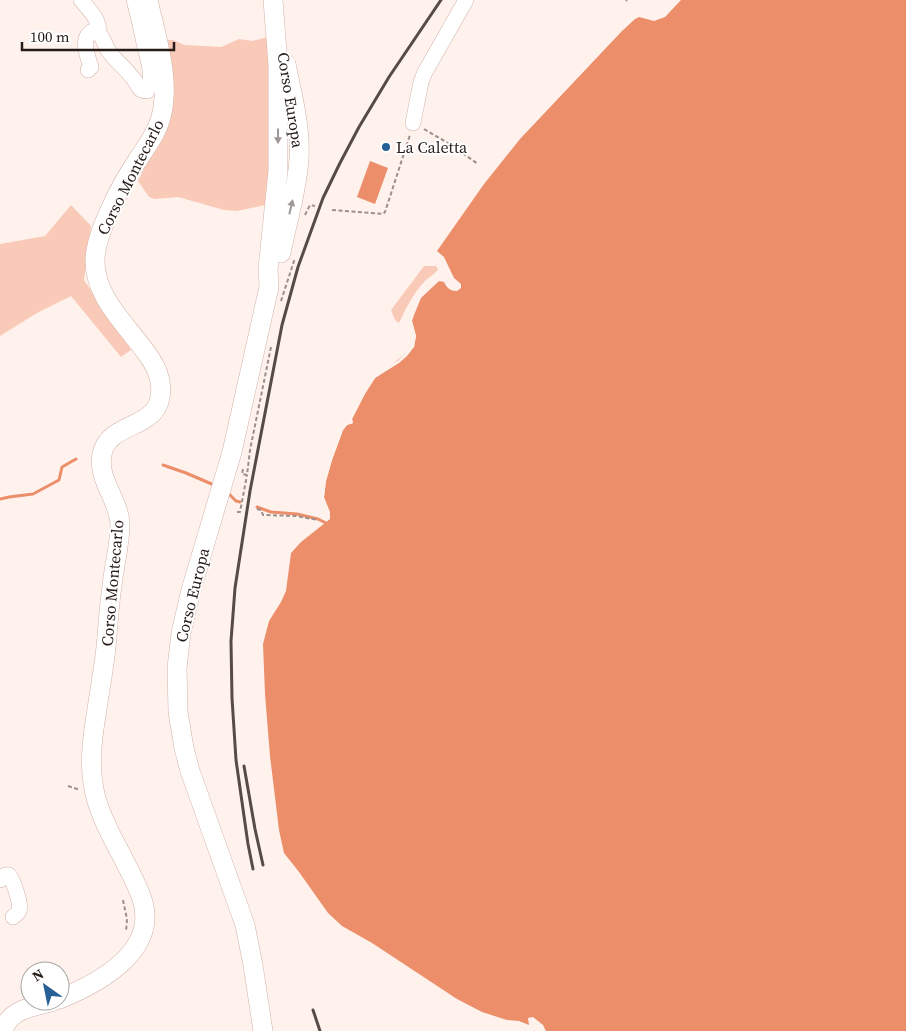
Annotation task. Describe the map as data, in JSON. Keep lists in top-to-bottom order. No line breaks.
{"streets":{"main road":["Corso Europa","Corso Montecarlo"]},"places":["La Caletta"],"scale_bar":"100 m","north":"top left"}
